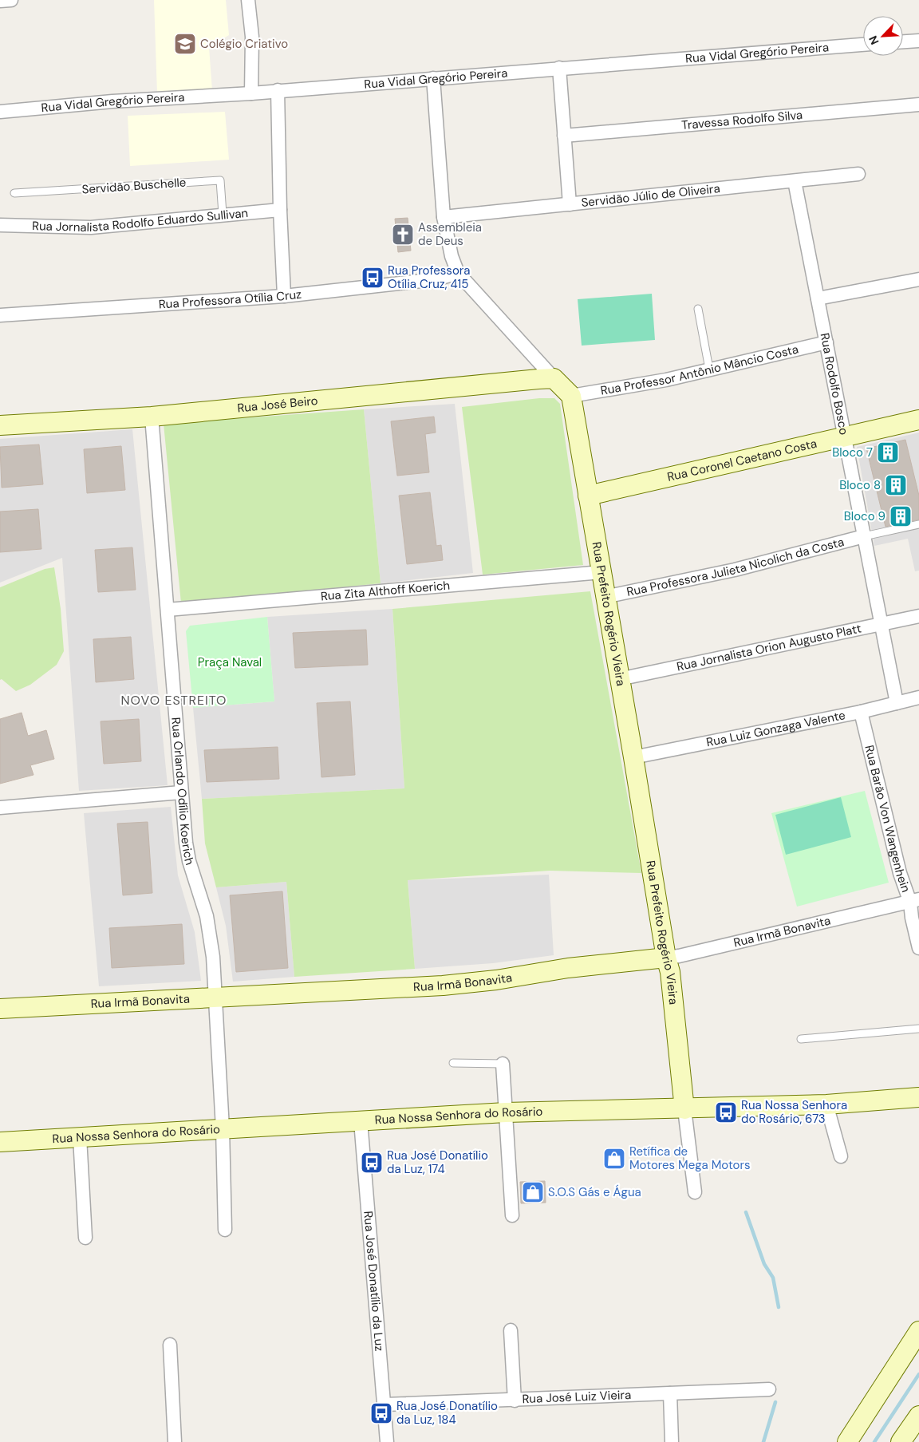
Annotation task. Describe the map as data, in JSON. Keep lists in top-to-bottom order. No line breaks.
{"streets":{"street":["Rua Vidal Gregório Pereira","Travessa Rodolfo Silva","Servidão Júlio de Oliveira","Rua Jornalista Rodolfo Eduardo Sullivan","Rua Professora Otília Cruz","Rua Professor Antônio Mâncio Costa","Rua Rodolfo Bosco","Rua José Beiro","Rua Coronel Caetano Costa","Rua Professora Julieta Nicolich da Costa","Rua Zita Althoff Koerich","Rua Prefeito Rogério Vieira","Rua Jornalista Orion Augusto Platt","Rua Luiz Gonzaga Valente","Rua Orlando Odílio Koerich","Rua Barão Von Wangenhein","Rua Irmã Bonavita","Rua Nossa Senhora do Rosário","Rua José Donatílio da Luz","Rua José Luiz Vieira"],"lane":["Servidão Buschelle"]},"crossings":[["Servidão Buschelle","Rua Jornalista Rodolfo Eduardo Sullivan"],["Servidão Júlio de Oliveira","Rua Rodolfo Bosco"],["Rua Professor Antônio Mâncio Costa","Rua Rodolfo Bosco"],["Rua Professor Antônio Mâncio Costa","Rua Prefeito Rogério Vieira"],["Rua Rodolfo Bosco","Rua Coronel Caetano Costa"],["Rua Rodolfo Bosco","Rua Professora Julieta Nicolich da Costa"],["Rua Rodolfo Bosco","Rua Jornalista Orion Augusto Platt"],["Rua Rodolfo Bosco","Rua Luiz Gonzaga Valente"],["Rua José Beiro","Rua Orlando Odílio Koerich"],["Rua Coronel Caetano Costa","Rua Prefeito Rogério Vieira"],["Rua Professora Julieta Nicolich da Costa","Rua Prefeito Rogério Vieira"],["Rua Zita Althoff Koerich","Rua Prefeito Rogério Vieira"],["Rua Zita Althoff Koerich","Rua Orlando Odílio Koerich"],["Rua Prefeito Rogério Vieira","Rua Jornalista Orion Augusto Platt"],["Rua Prefeito Rogério Vieira","Rua Luiz Gonzaga Valente"],["Rua Prefeito Rogério Vieira","Rua Irmã Bonavita"],["Rua Prefeito Rogério Vieira","Rua Nossa Senhora do Rosário"],["Rua Luiz Gonzaga Valente","Rua Barão Von Wangenhein"],["Rua Orlando Odílio Koerich","Rua Irmã Bonavita"],["Rua Orlando Odílio Koerich","Rua Nossa Senhora do Rosário"],["Rua Barão Von Wangenhein","Rua Irmã Bonavita"],["Rua Nossa Senhora do Rosário","Rua José Donatílio da Luz"],["Rua José Donatílio da Luz","Rua José Luiz Vieira"]],"districts":["NOVO ESTREITO"],"parks":["Praça Naval"],"places":{"school or university":["Colégio Criativo"],"church":["Assembleia de Deus"],"bus stop":["Rua Professora Otília Cruz, 415","Rua Nossa Senhora do Rosário, 673","Rua José Donatílio da Luz, 174","Rua José Donatílio da Luz, 184"],"building":["Bloco 7","Bloco 8","Bloco 9"],"shop":["Retífica de Motores Mega Motors","S.O.S Gás e Água"]},"north":"bottom left"}
